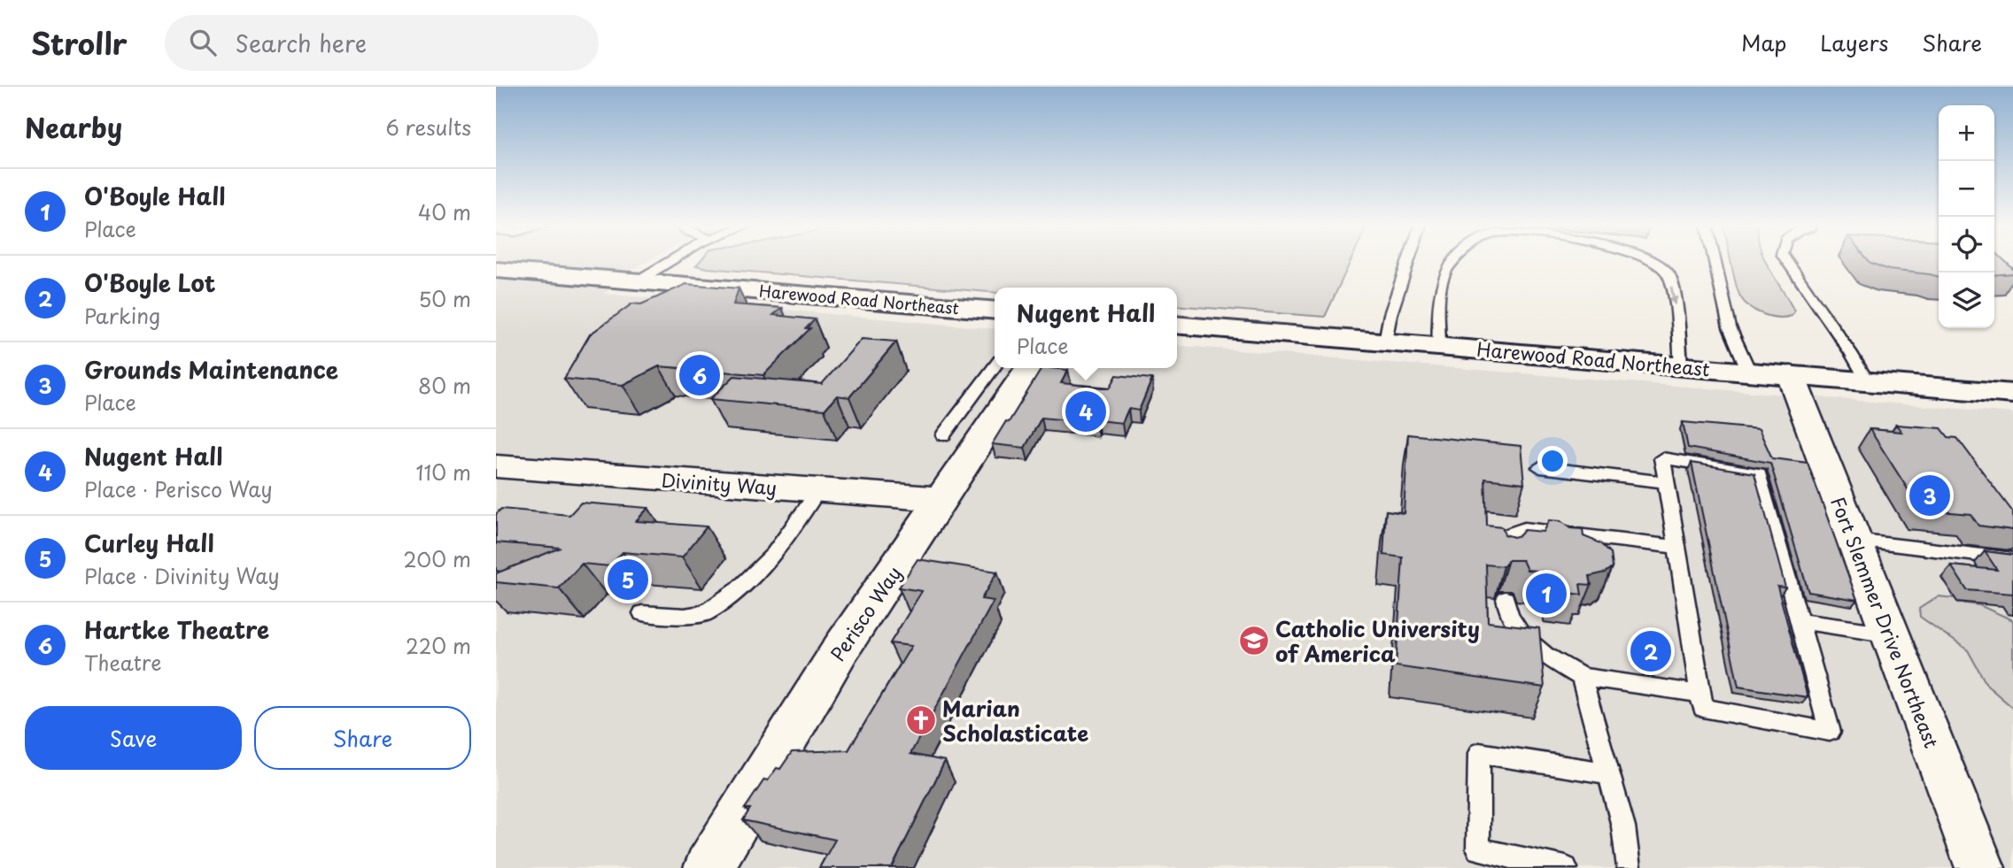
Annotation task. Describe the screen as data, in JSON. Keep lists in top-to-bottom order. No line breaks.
{"streets":{"street":["Harewood Road Northeast","Divinity Way","Perisco Way","Fort Slemmer Drive Northeast"]},"crossings":[["Harewood Road Northeast","Fort Slemmer Drive Northeast"],["Divinity Way","Perisco Way"]],"places":{"school or university":["Catholic University of America"],"church":["Marian Scholasticate"]},"page":{"header":"Strollr","search":"Search here","nav":["Map","Layers","Share"],"heading":["Nearby","6 results"],"map_buttons":["+","−"],"list":[{"mark":"1","name":"O'Boyle Hall","note":"Place","value":"40 m"},{"mark":"2","name":"O'Boyle Lot","note":"Parking","value":"50 m"},{"mark":"3","name":"Grounds Maintenance","note":"Place","value":"80 m"},{"mark":"4","name":"Nugent Hall","note":"Place · Perisco Way","value":"110 m"},{"mark":"5","name":"Curley Hall","note":"Place · Divinity Way","value":"200 m"},{"mark":"6","name":"Hartke Theatre","note":"Theatre","value":"220 m"}],"popup":["Nugent Hall","Place"],"pins":["6","4","3","5","1","2"],"buttons":["Save","Share"]}}
